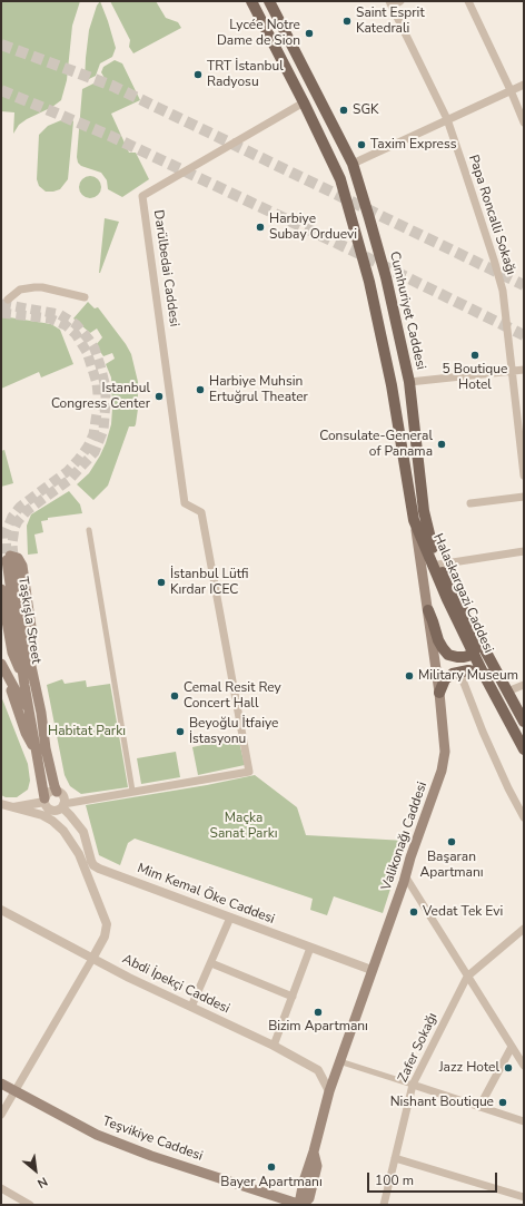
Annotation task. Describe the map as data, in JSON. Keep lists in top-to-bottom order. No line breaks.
{"streets":{"main road":["Cumhuriyet Caddesi","Halaskargazi Caddesi","Taşkışla Street","Valikonağı Caddesi","Teşvikiye Caddesi"],"street":["Papa Roncalli Sokağı","Darülbedai Caddesi","Mim Kemal Öke Caddesi","Abdi İpekçi Caddesi","Zafer Sokağı"]},"crossings":[["Halaskargazi Caddesi","Valikonağı Caddesi"],["Valikonağı Caddesi","Mim Kemal Öke Caddesi"],["Valikonağı Caddesi","Abdi İpekçi Caddesi"],["Valikonağı Caddesi","Teşvikiye Caddesi"]],"parks":["Habitat Parkı","Maçka Sanat Parkı"],"places":["Saint Esprit Katedrali","Lycée Notre Dame de Sion","TRT İstanbul Radyosu","SGK","Taxim Express","Harbiye Subay Orduevi","5 Boutique Hotel","Harbiye Muhsin Ertuğrul Theater","Istanbul Congress Center","Consulate-General of Panama","İstanbul Lütfi Kırdar ICEC","Military Museum","Cemal Resit Rey Concert Hall","Beyoğlu İtfaiye İstasyonu","Başaran Apartmanı","Vedat Tek Evi","Bizim Apartmanı","Jazz Hotel","Nishant Boutique","Bayer Apartmanı"],"scale_bar":"100 m","north":"bottom right"}
